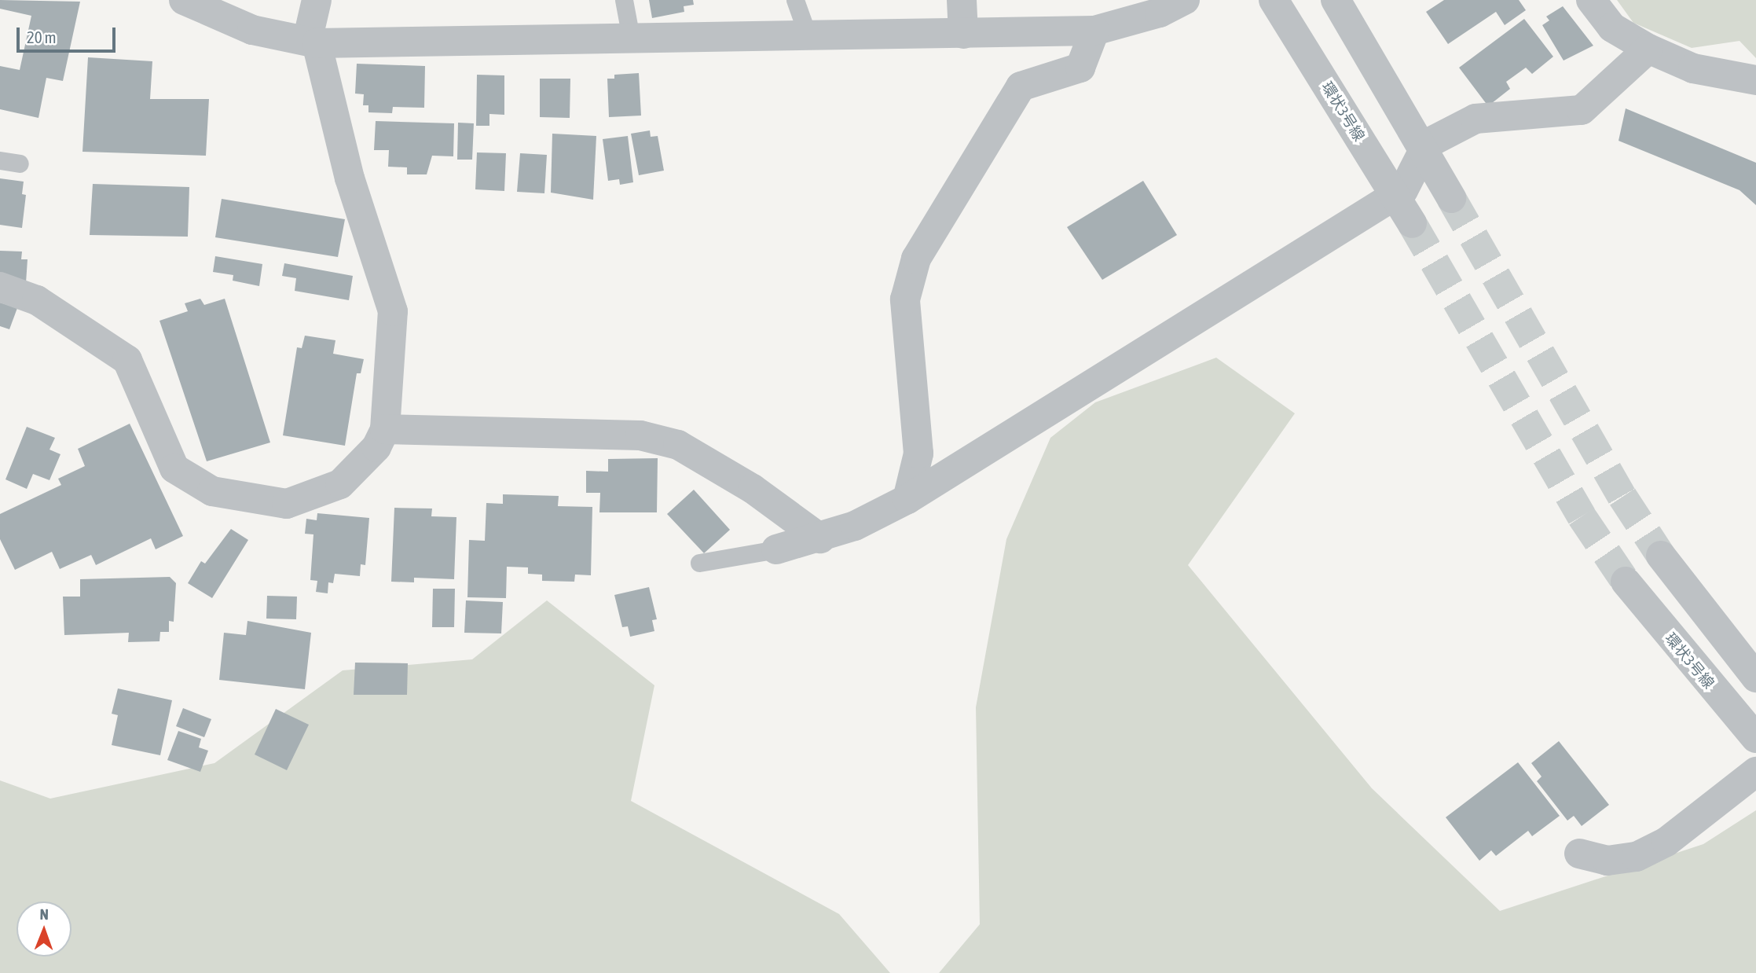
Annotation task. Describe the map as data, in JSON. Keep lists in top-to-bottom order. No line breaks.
{"streets":{"street":["環状3号線"]},"scale_bar":"20 m","north":"top"}
